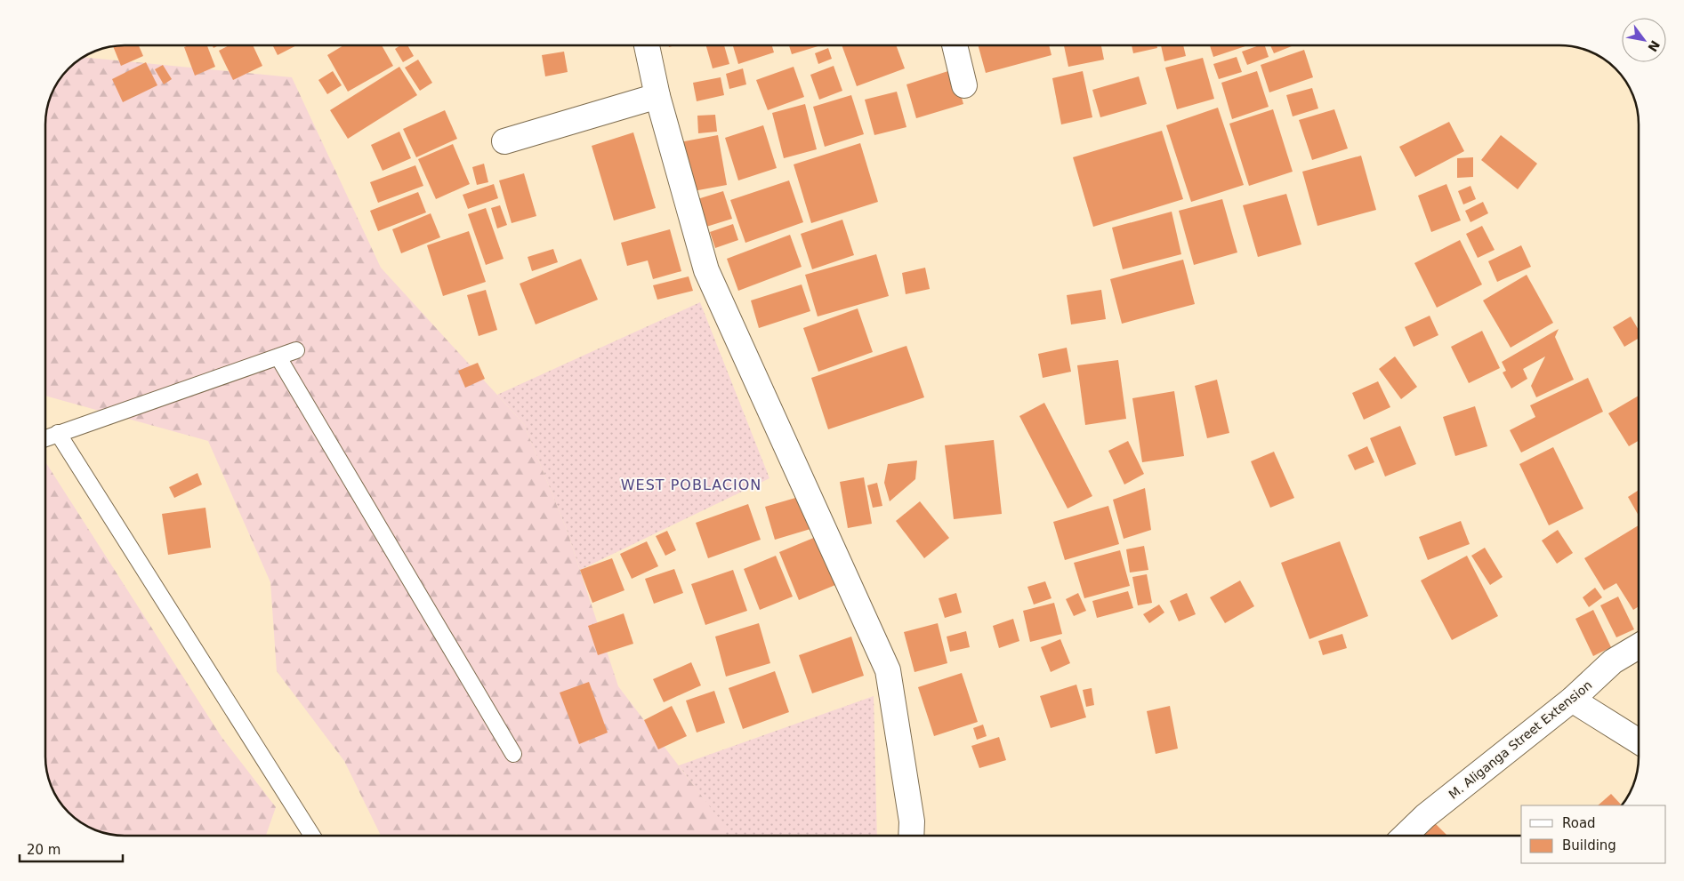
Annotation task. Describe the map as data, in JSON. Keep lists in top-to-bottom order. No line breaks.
{"streets":{"street":["M. Aliganga Street Extension"]},"districts":["WEST POBLACION"],"legend":["Road","Building"],"scale_bar":"20 m","north":"bottom right"}
